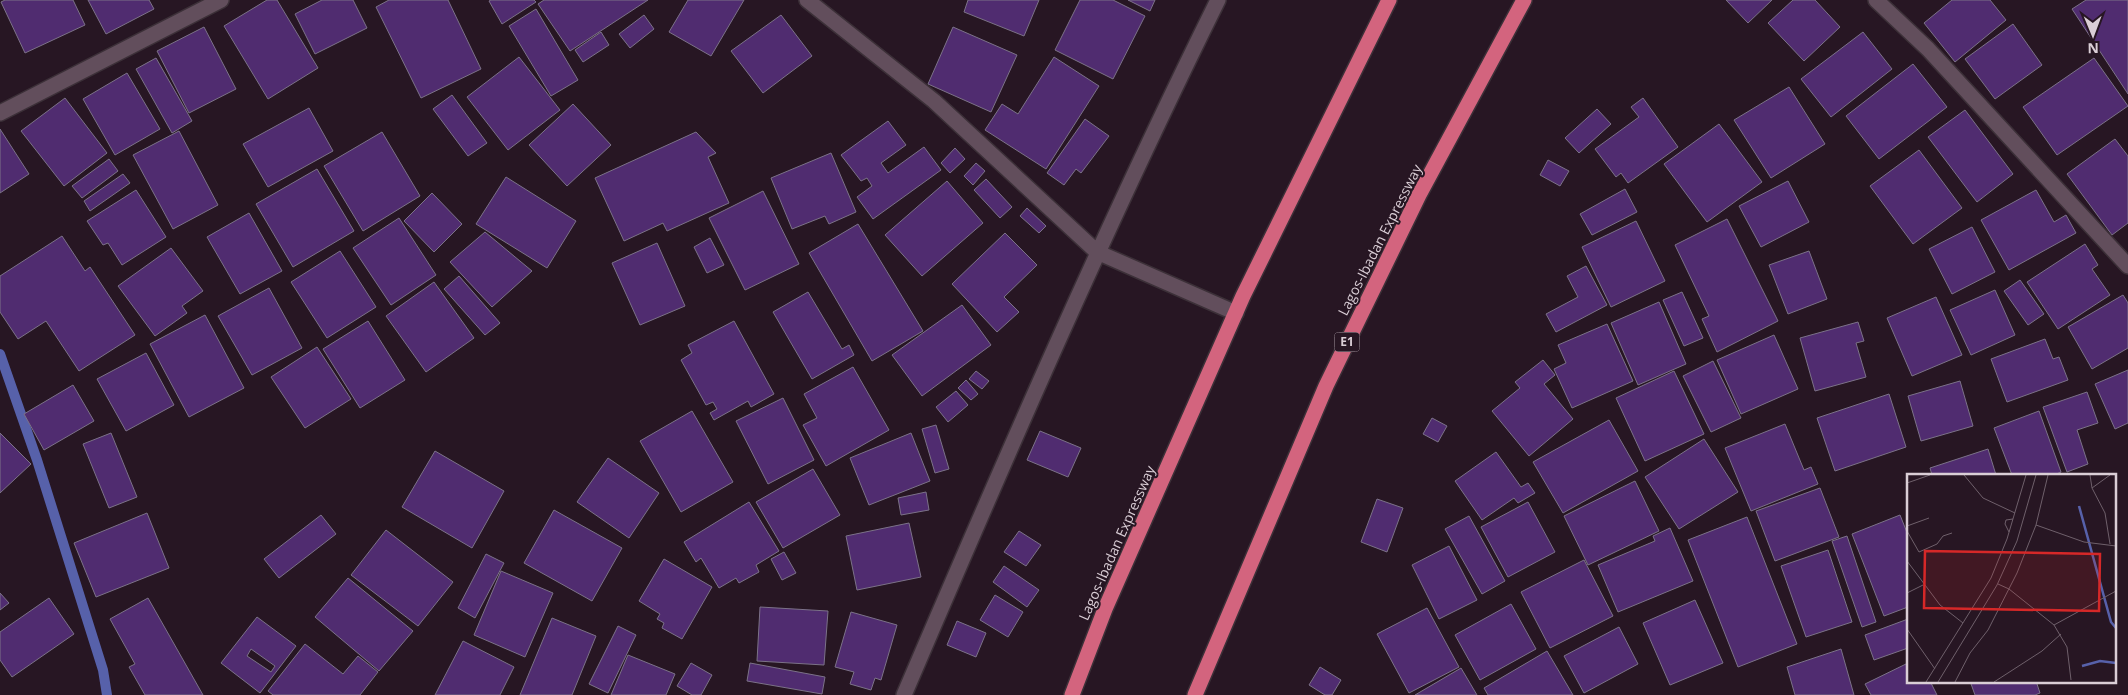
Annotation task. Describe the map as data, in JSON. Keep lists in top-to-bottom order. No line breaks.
{"streets":{"highway":["Lagos-Ibadan Expressway","E1"]},"north":"bottom"}
